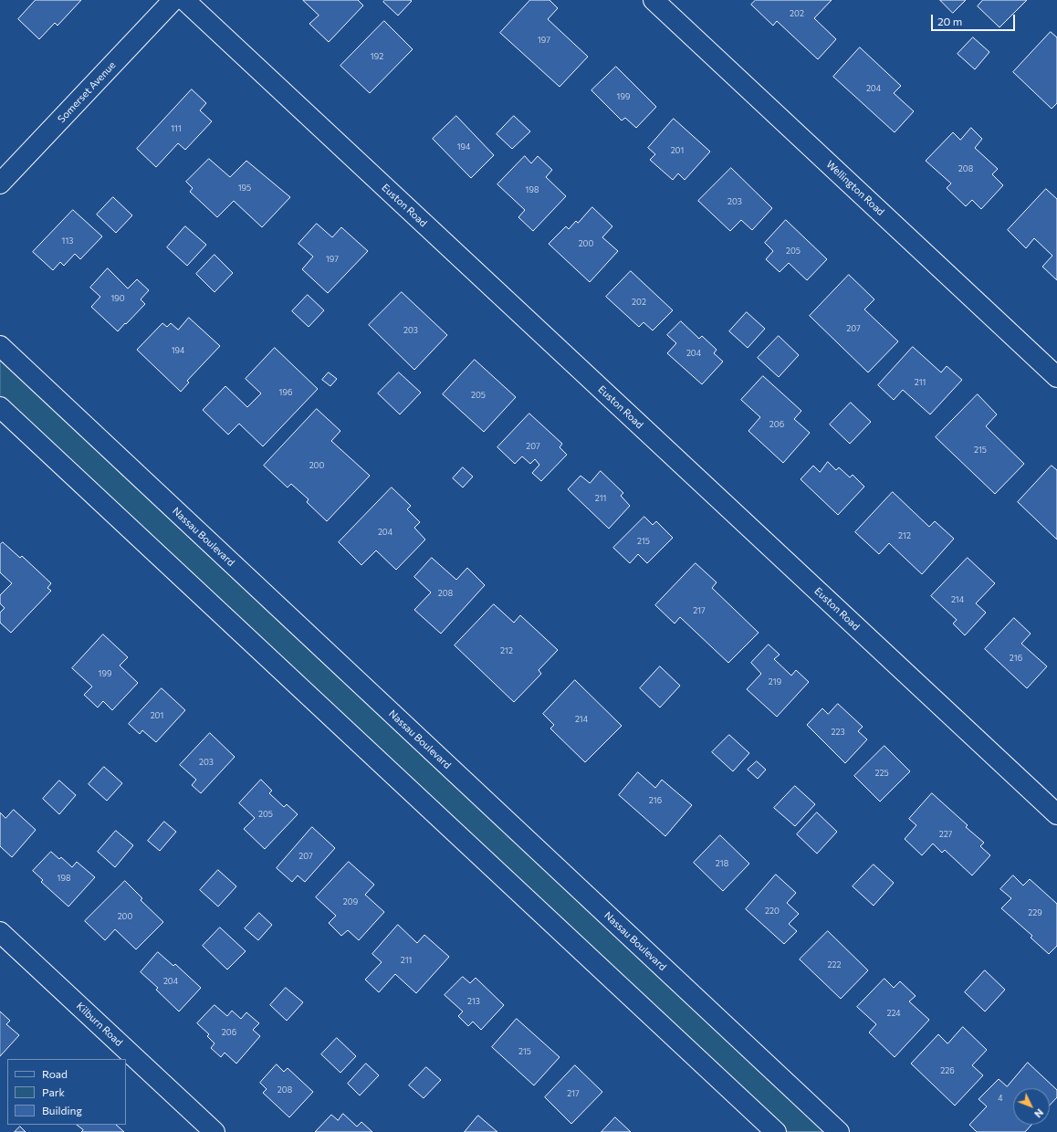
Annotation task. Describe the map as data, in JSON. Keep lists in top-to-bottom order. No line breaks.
{"streets":{"street":["Somerset Avenue","Wellington Road","Euston Road","Nassau Boulevard","Kilburn Road"]},"house_numbers":["202","197","192","204","199","111","194","201","208","195","198","203","113","200","205","197","190","202","207","203","194","204","211","196","205","206","207","215","200","211","204","212","215","208","214","217","212","216","199","219","201","214","223","203","225","216","205","227","207","218","198","209","220","229","200","211","222","204","213","224","206","215","226","208","217","4"],"legend":["Road","Park","Building"],"scale_bar":"20 m","north":"bottom right"}
